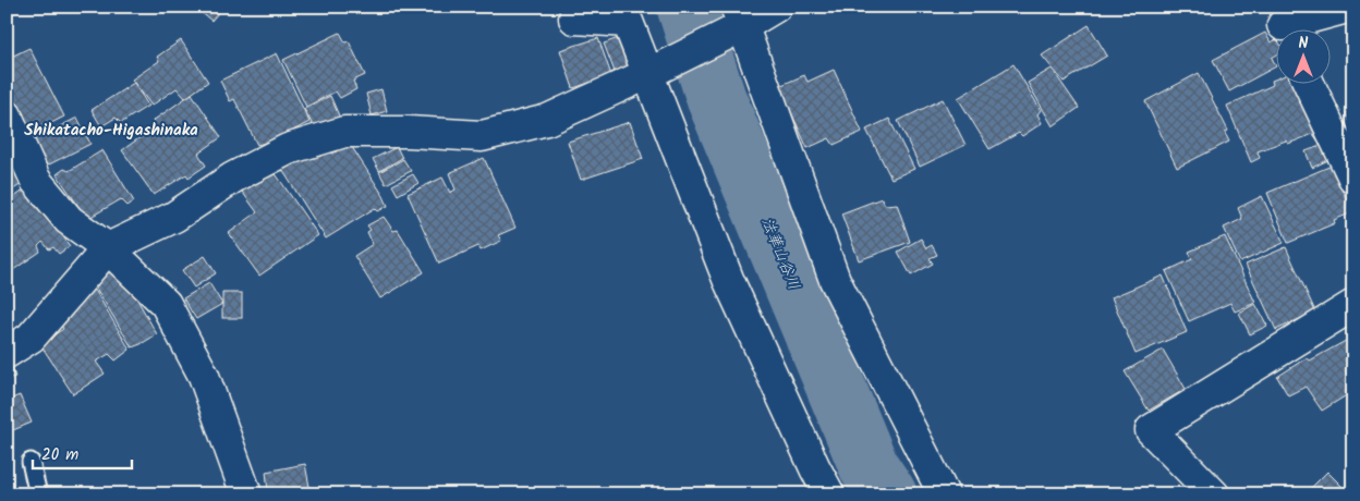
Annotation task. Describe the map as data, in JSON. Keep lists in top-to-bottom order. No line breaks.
{"districts":["Shikatacho-Higashinaka"],"water":["法華山谷川"],"scale_bar":"20 m","north":"top"}
